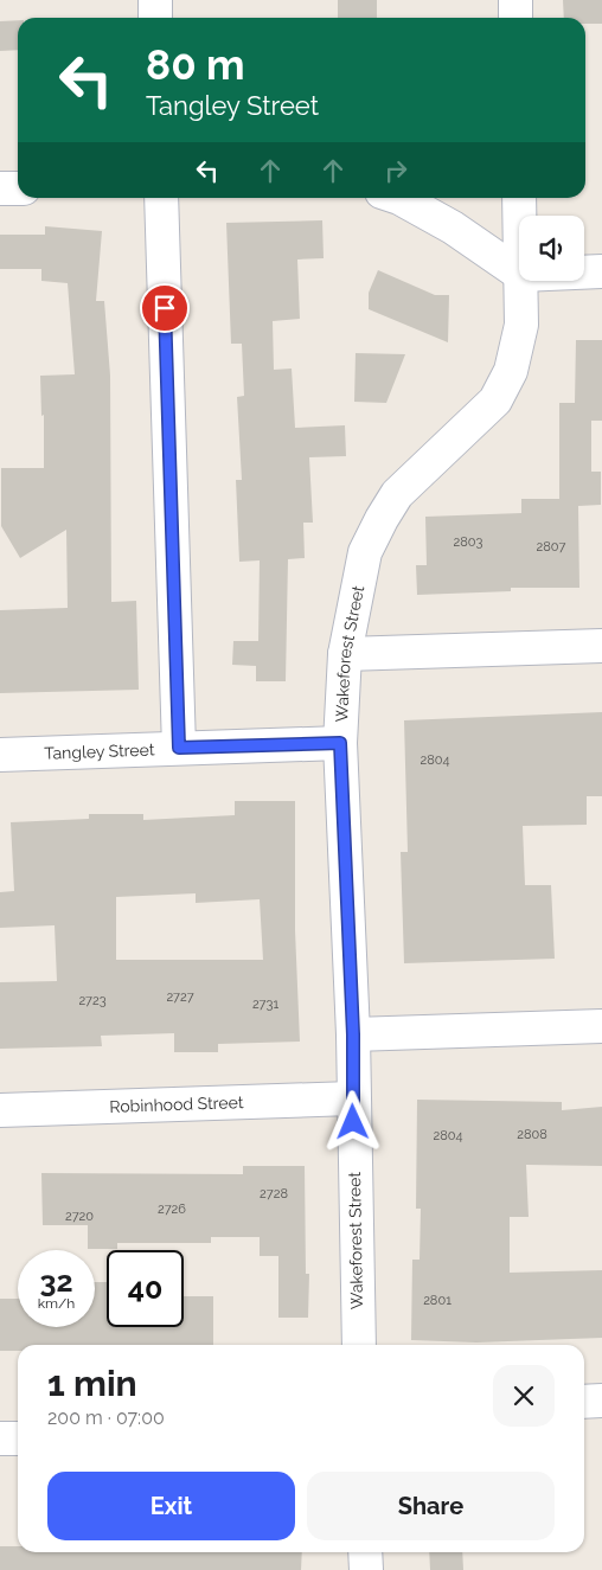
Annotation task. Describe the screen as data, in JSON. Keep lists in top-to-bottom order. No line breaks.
{"streets":{"street":["Wakeforest Street","Tangley Street","Robinhood Street"]},"crossings":[["Wakeforest Street","Tangley Street"],["Wakeforest Street","Robinhood Street"]],"house_numbers":["2803","2807","2804","2727","2723","2731","2808","2804","2728","2726","2720","2801"],"page":{"turn":["80 m","Tangley Street"],"speed":"32 km/h","limit":"40","heading":["1 min","200 m · 07:00"],"buttons":["Exit","Share"]}}
